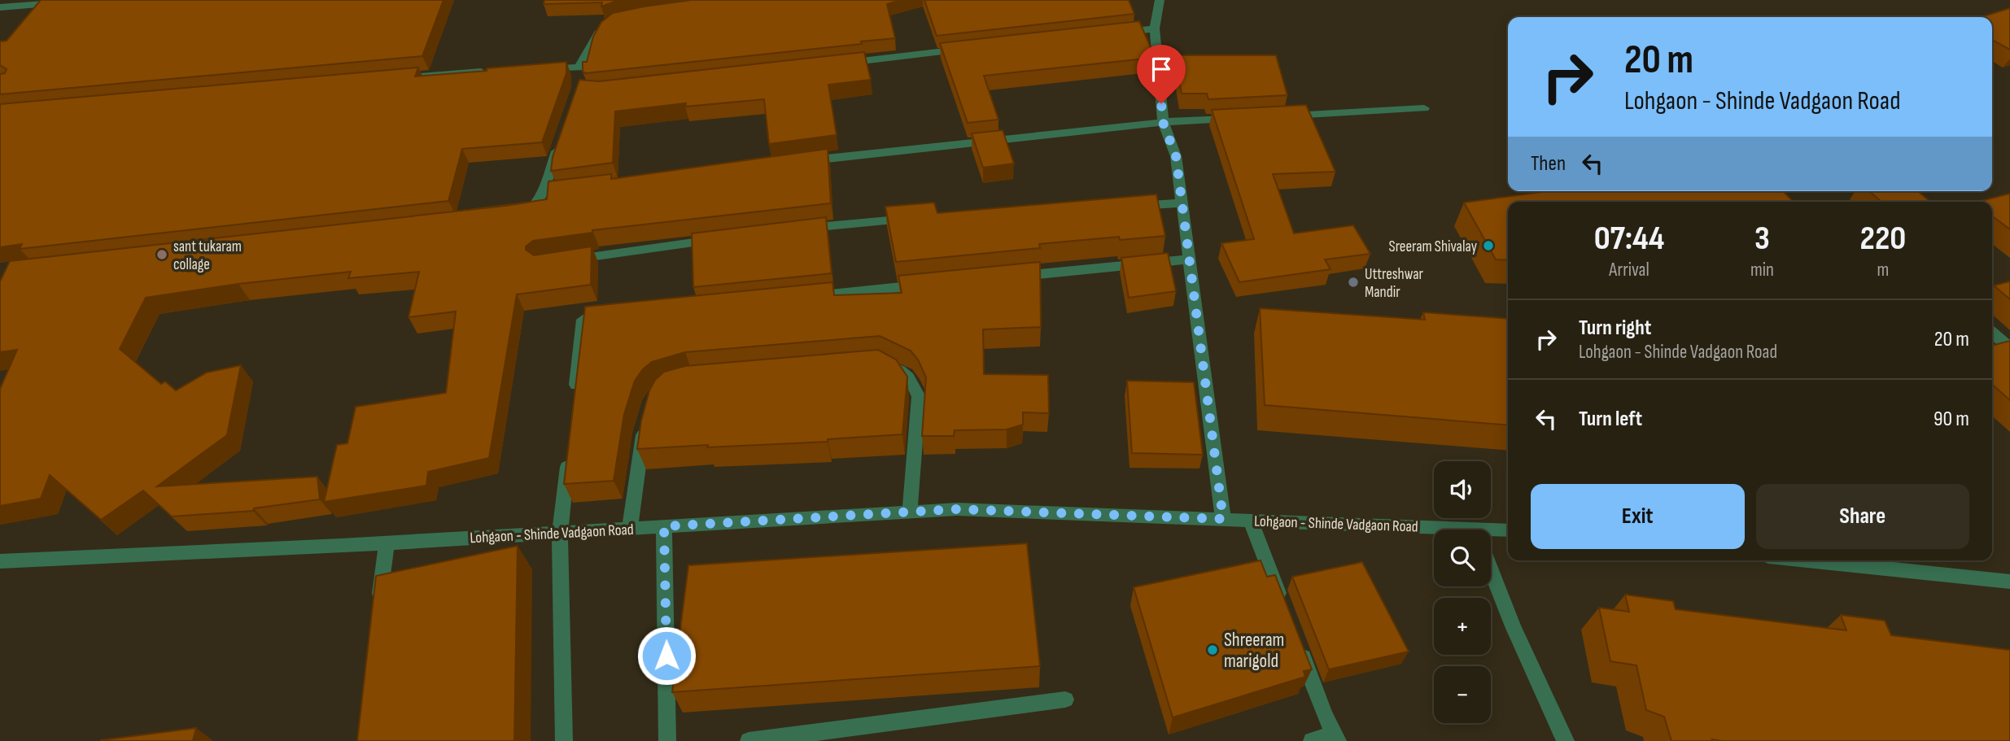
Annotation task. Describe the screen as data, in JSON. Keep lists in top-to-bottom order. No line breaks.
{"streets":{"street":["Lohgaon - Shinde Vadgaon Road"]},"places":["Sreeram Shivalay","sant tukaram collage","Uttreshwar Mandir","Shreeram marigold"],"page":{"turn":["20 m","Lohgaon - Shinde Vadgaon Road"],"then":"Then","eta":["07:44","Arrival","3","min","220","m"],"list":[{"name":"Turn right","note":"Lohgaon - Shinde Vadgaon Road","value":"20 m"},{"name":"Turn left","value":"90 m"}],"map_buttons":["+","−"],"buttons":["Exit","Share"]}}
